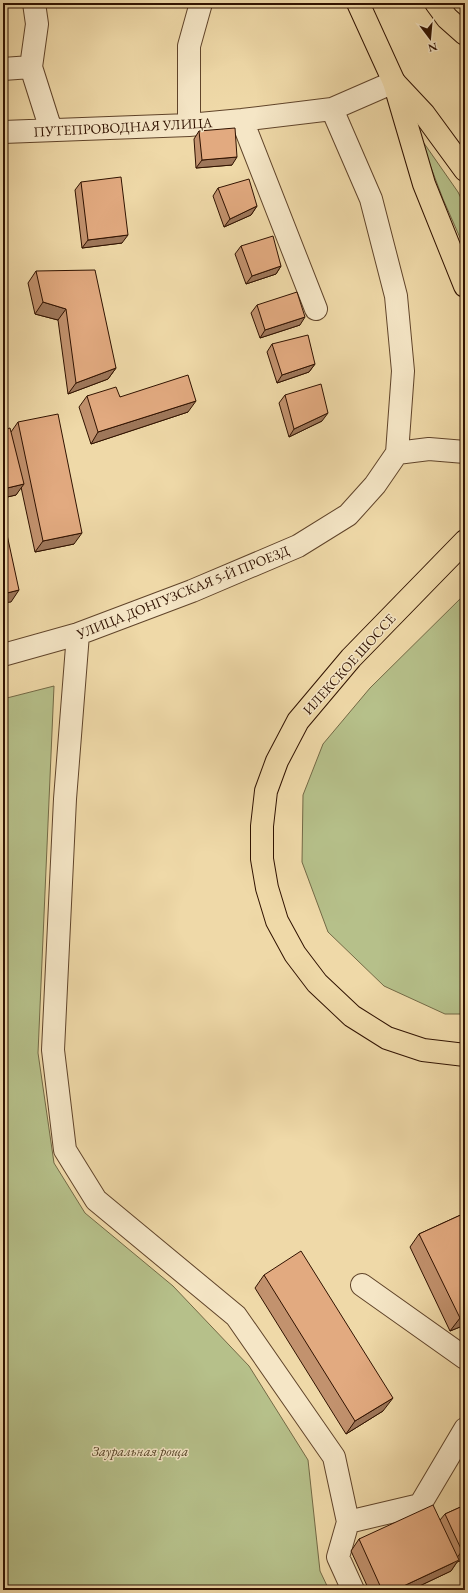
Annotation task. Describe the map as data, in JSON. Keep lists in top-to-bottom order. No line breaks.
{"streets":{"main road":["ИЛЕКСКОЕ ШОССЕ"],"street":["ПУТЕПРОВОДНАЯ УЛИЦА","УЛИЦА ДОНГУЗСКАЯ 5-Й ПРОЕЗД"]},"parks":["Зауральная роща"],"north":"bottom"}
